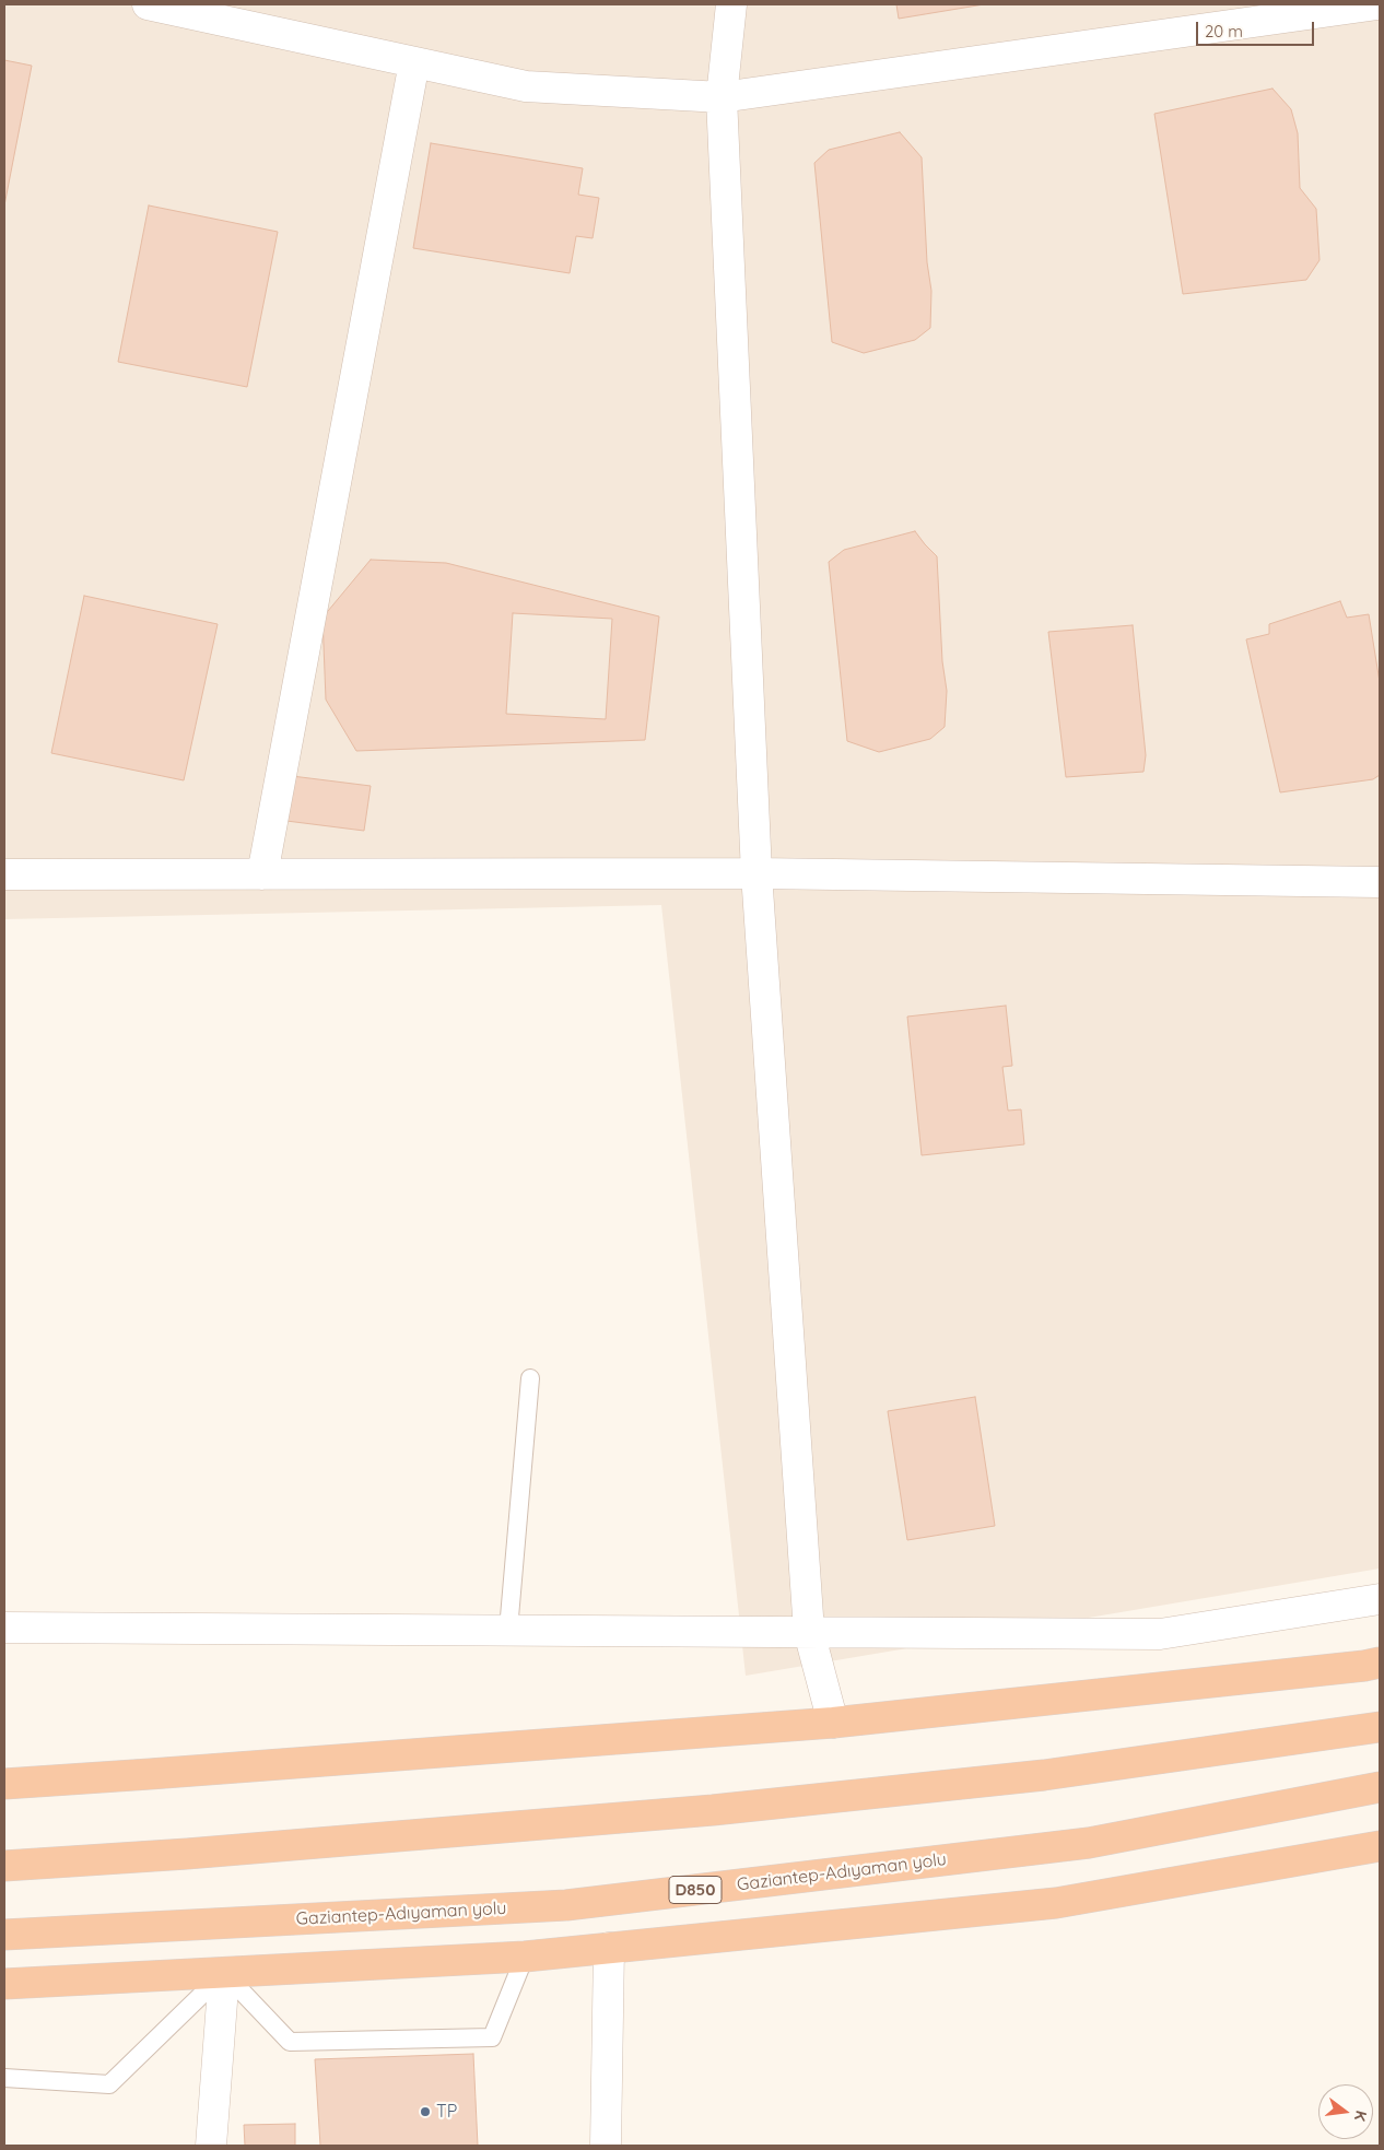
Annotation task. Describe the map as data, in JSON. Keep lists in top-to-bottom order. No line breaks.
{"streets":{"highway":["Gaziantep-Adıyaman yolu","D850"]},"places":["TP"],"scale_bar":"20 m","north":"right"}
